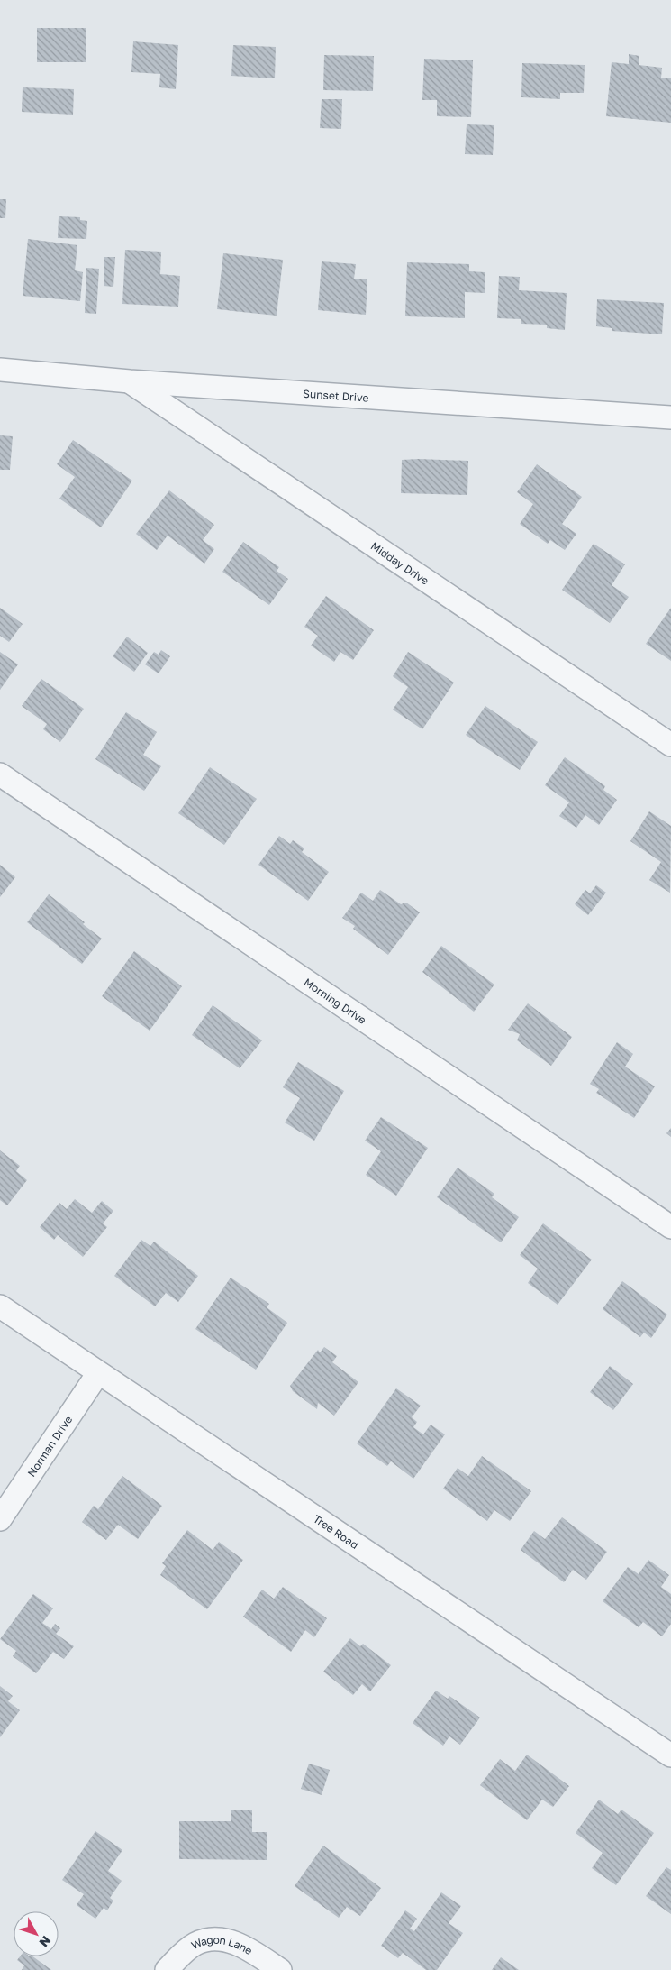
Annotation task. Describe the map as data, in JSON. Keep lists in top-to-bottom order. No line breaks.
{"streets":{"street":["Sunset Drive","Midday Drive","Morning Drive","Norman Drive","Tree Road","Wagon Lane"]},"crossings":[["Sunset Drive","Midday Drive"],["Norman Drive","Tree Road"]],"north":"bottom right"}
